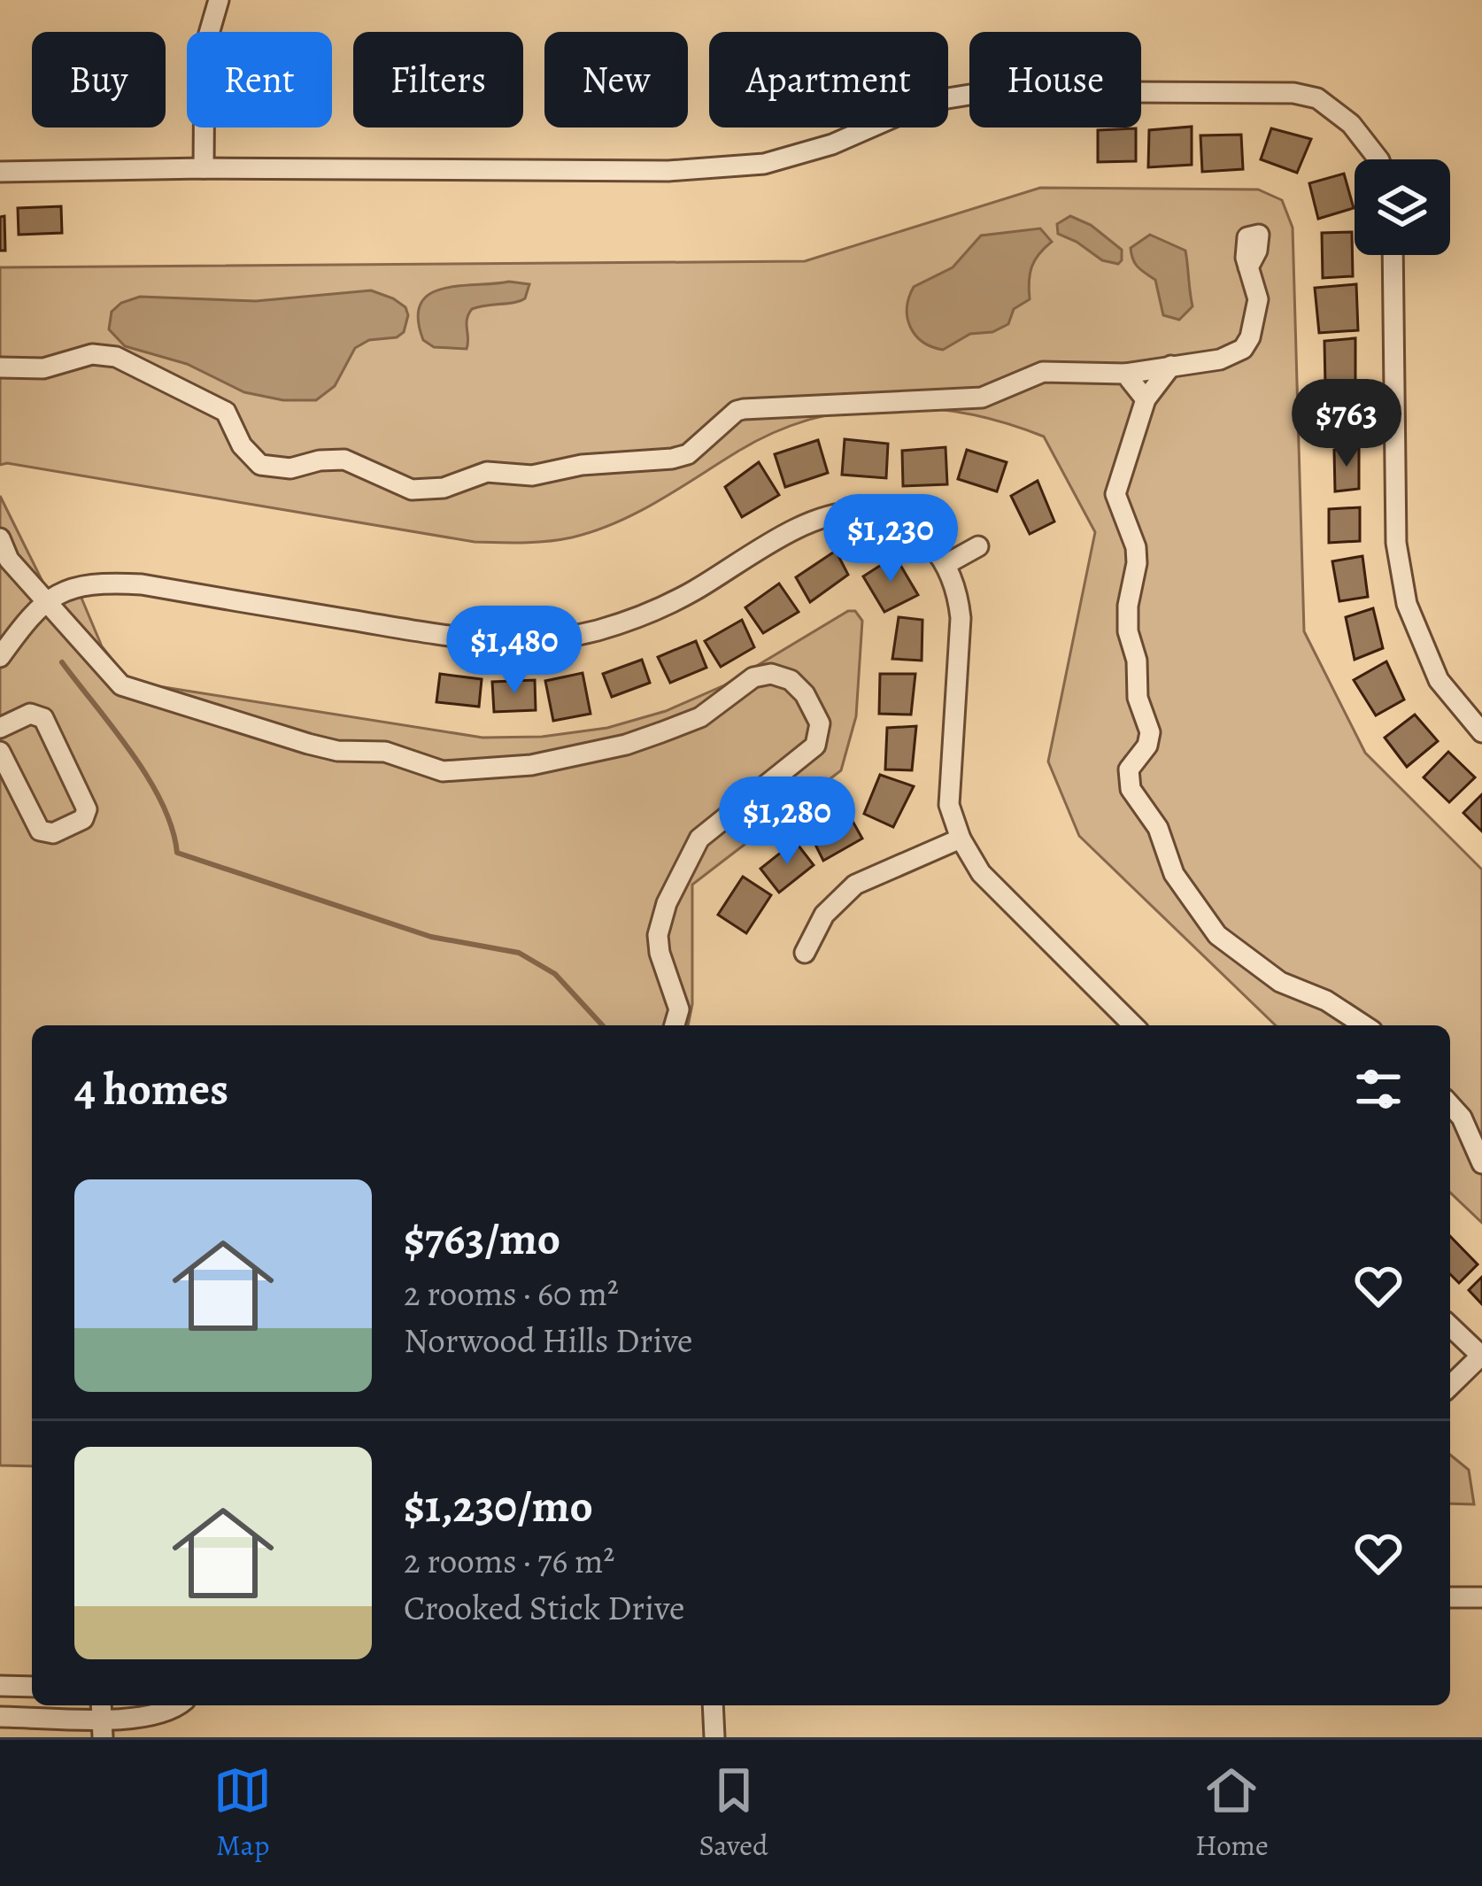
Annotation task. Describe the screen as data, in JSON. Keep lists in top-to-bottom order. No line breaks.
{"page":{"chip":["Buy","Rent","Filters","New","Apartment","House"],"price":["$763","$1,230","$1,480","$1,280"],"heading":"4 homes","list":[{"name":"$763/mo","note":"2 rooms · 60 m² · Norwood Hills Drive"},{"name":"$1,230/mo","note":"2 rooms · 76 m² · Crooked Stick Drive"}],"tabs":["Map","Saved","Home"]}}
